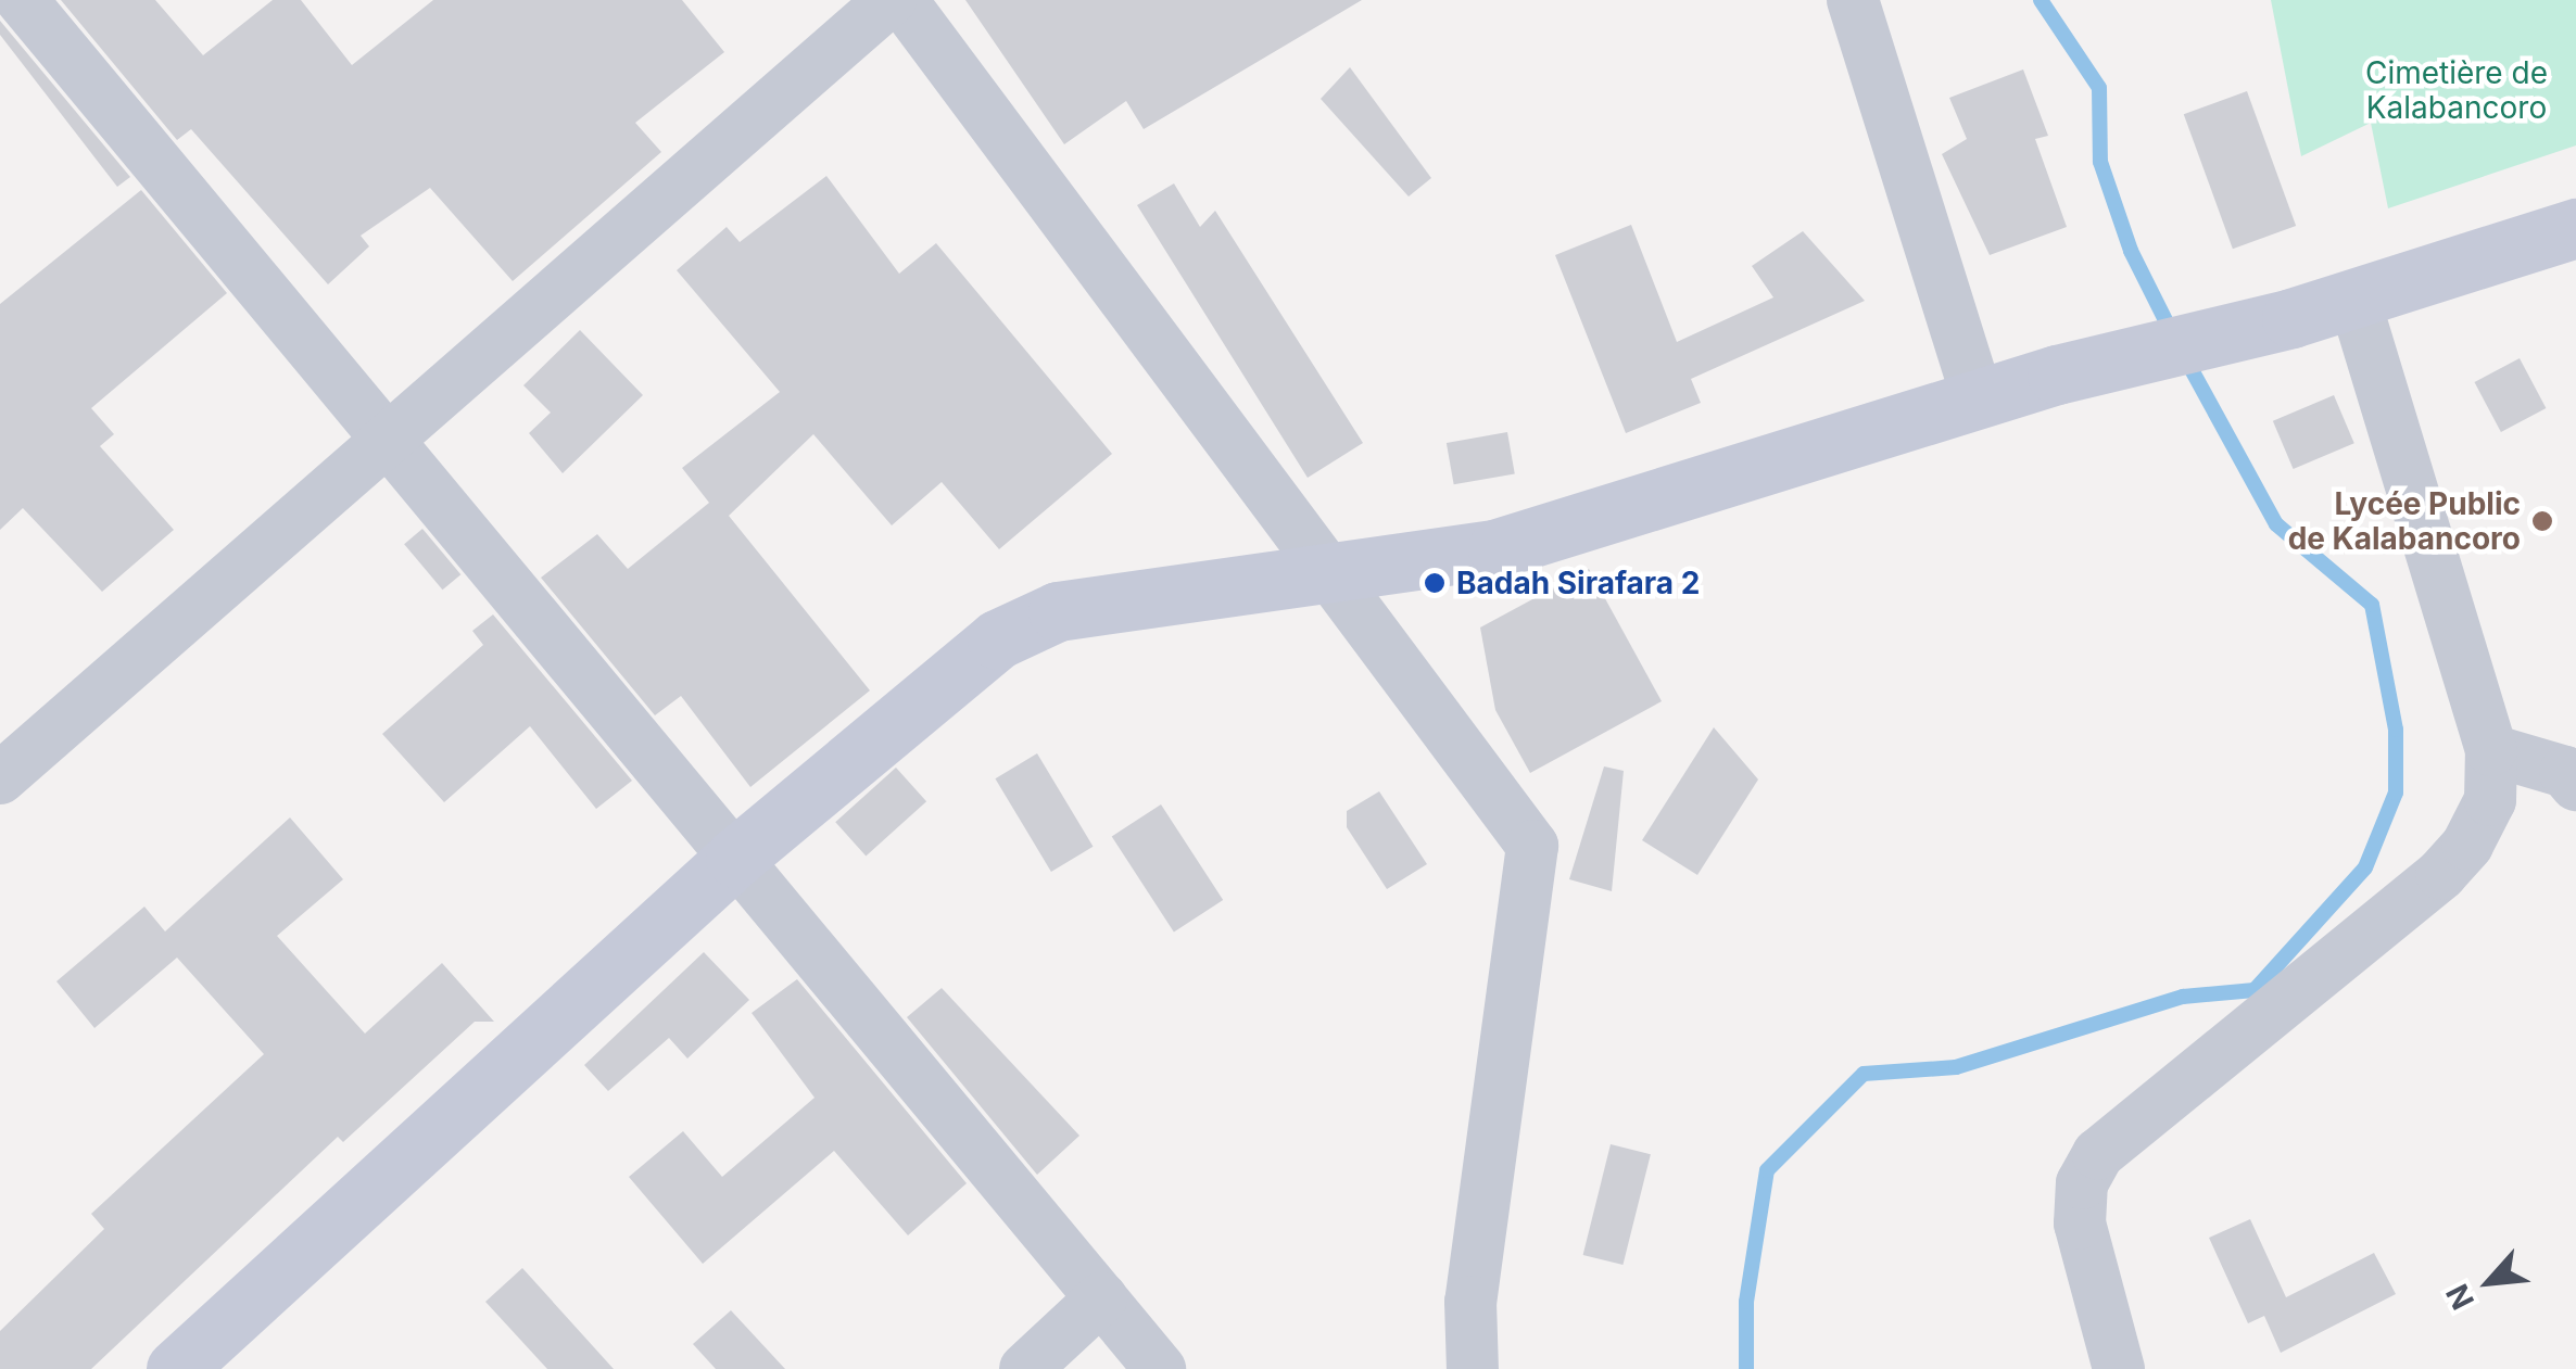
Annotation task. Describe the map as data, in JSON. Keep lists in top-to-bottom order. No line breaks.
{"parks":["Cimetière de Kalabancoro"],"places":["Lycée Public de Kalabancoro","Badah Sirafara 2"],"north":"bottom left"}
